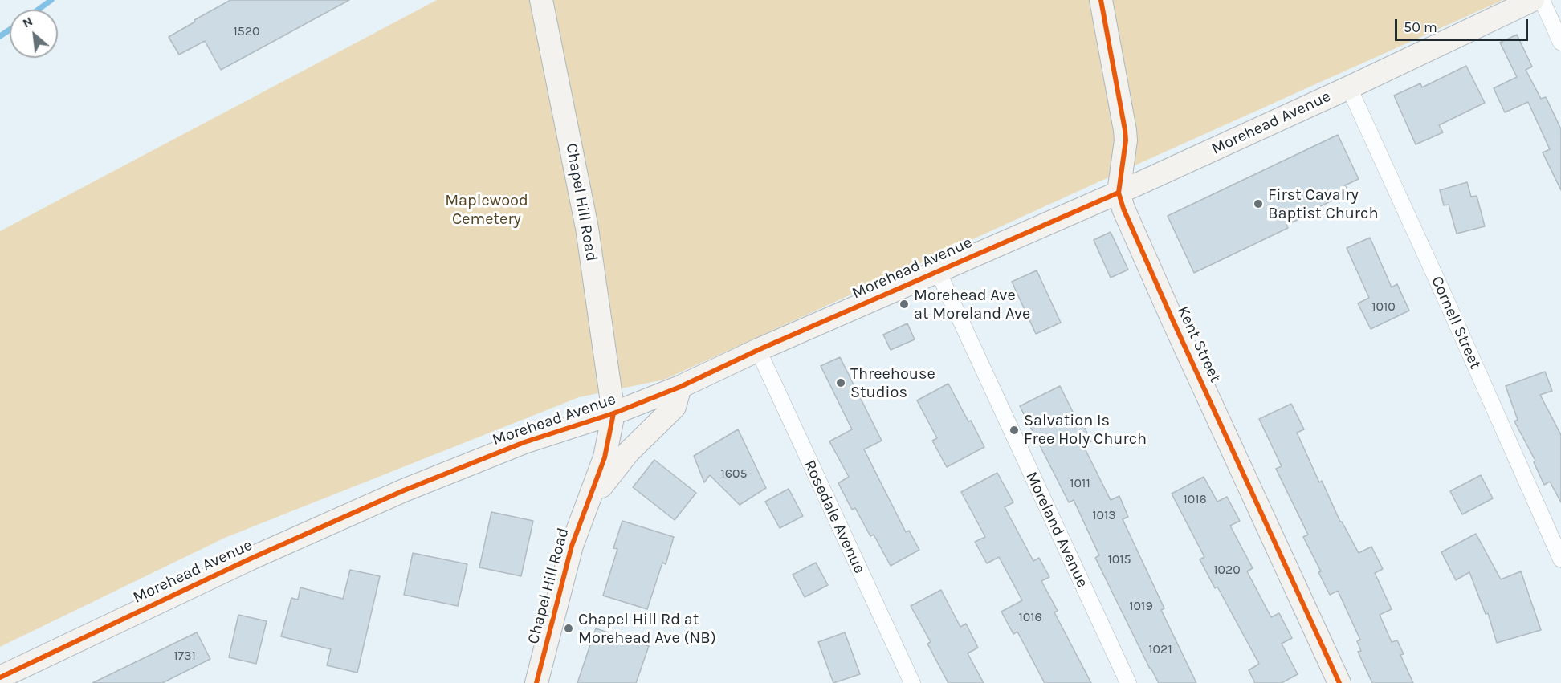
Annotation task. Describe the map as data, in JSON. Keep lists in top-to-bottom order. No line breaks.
{"streets":{"street":["Morehead Avenue","Chapel Hill Road","Cornell Street","Kent Street","Rosedale Avenue","Moreland Avenue"]},"crossings":[["Morehead Avenue","Chapel Hill Road"],["Morehead Avenue","Cornell Street"],["Morehead Avenue","Kent Street"],["Morehead Avenue","Rosedale Avenue"],["Morehead Avenue","Moreland Avenue"]],"parks":["Maplewood Cemetery"],"places":["First Cavalry Baptist Church","Morehead Ave at Moreland Ave","Threehouse Studios","Salvation Is Free Holy Church","Chapel Hill Rd at Morehead Ave (NB)"],"house_numbers":["1520","1010","1605","1011","1016","1013","1015","1020","1019","1016","1021","1731"],"scale_bar":"50 m","north":"top left"}
